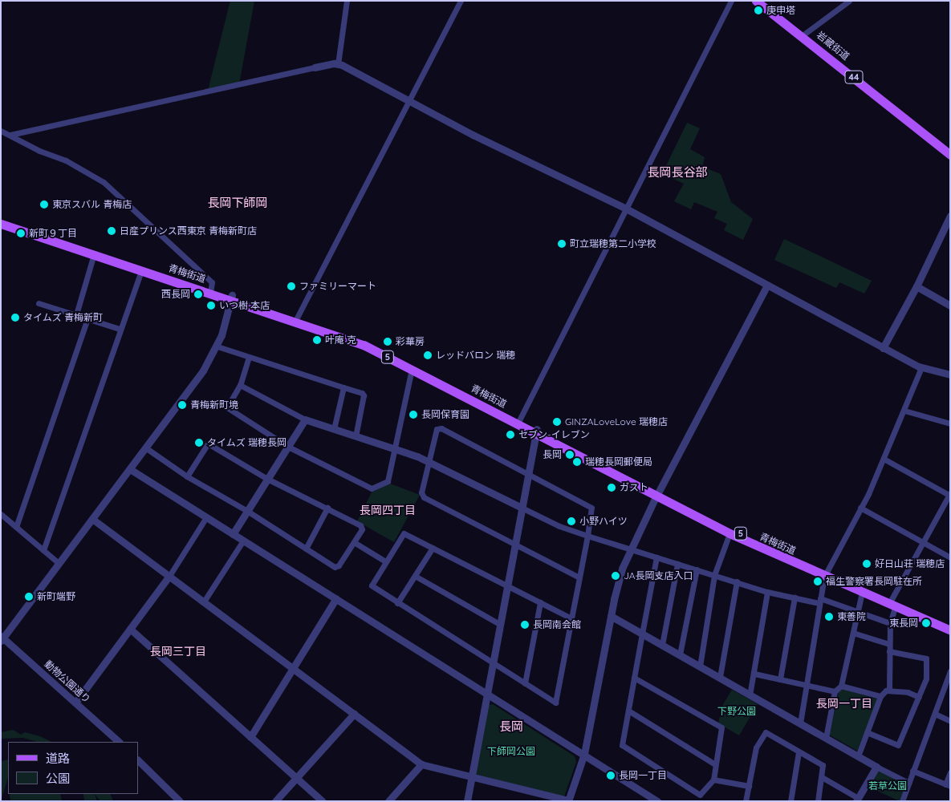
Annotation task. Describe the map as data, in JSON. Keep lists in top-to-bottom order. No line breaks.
{"streets":{"main road":["岩蔵街道","44","青梅街道","5"],"street":["動物公園通り"]},"districts":["長岡長谷部","長岡下師岡","長岡四丁目","長岡三丁目","長岡一丁目","長岡"],"parks":["下野公園","下師岡公園","若草公園"],"places":["庚申塔","東京スバル 青梅店","日産プリンス西東京 青梅新町店","新町９丁目","町立瑞穂第二小学校","ファミリーマート","西長岡","いつ樹 本店","タイムズ 青梅新町","叶庵 克","彩華房","レッドバロン 瑞穂","青梅新町境","長岡保育園","GINZALoveLove 瑞穂店","セブン-イレブン","タイムズ 瑞穂長岡","長岡","瑞穂長岡郵便局","ガスト","小野ハイツ","好日山荘 瑞穂店","JA長岡支店入口","福生警察署長岡駐在所","新町端野","東善院","東長岡","長岡南会館","長岡一丁目"],"legend":["道路","公園"]}
